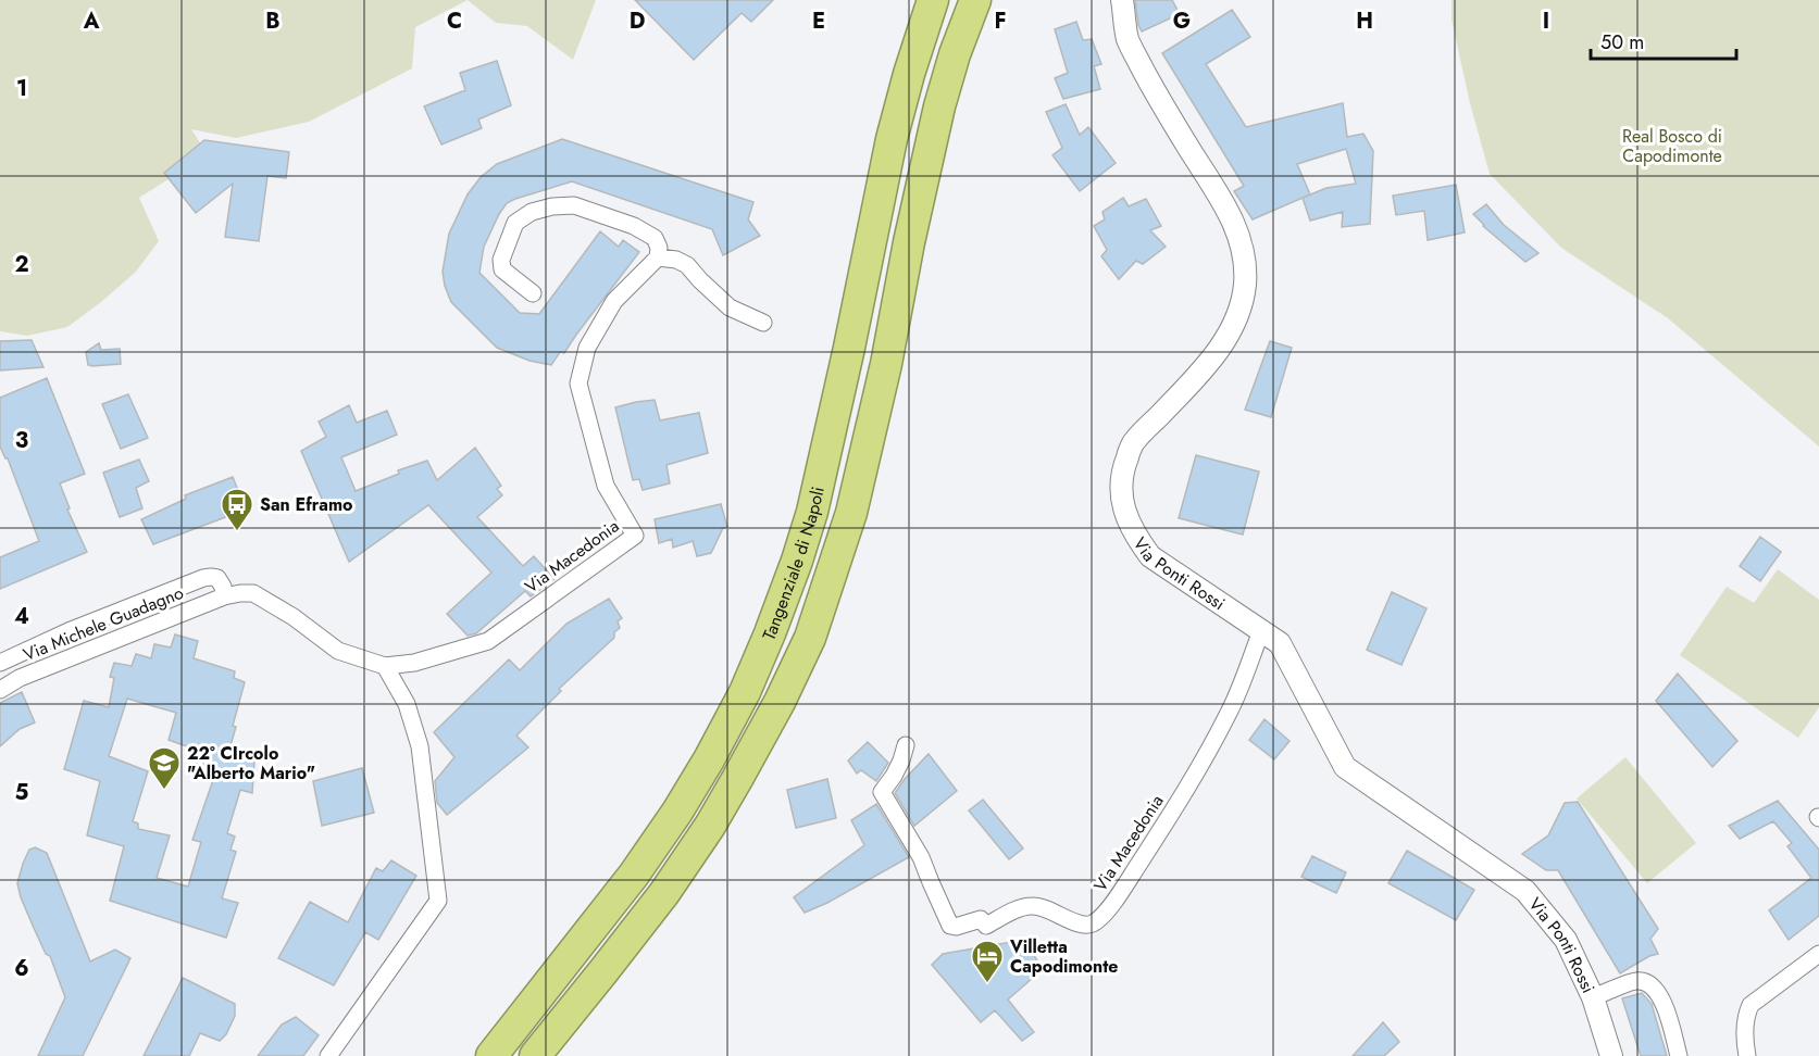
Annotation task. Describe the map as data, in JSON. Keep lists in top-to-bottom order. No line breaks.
{"streets":{"highway":["Tangenziale di Napoli"],"street":["Via Macedonia","Via Ponti Rossi","Via Michele Guadagno"]},"crossings":[["Via Macedonia","Via Ponti Rossi"],["Via Macedonia","Via Michele Guadagno"]],"parks":["Real Bosco di Capodimonte"],"places":{"bus stop":["San Eframo"],"school or university":["22° CIrcolo \"Alberto Mario\""],"hotel":["Villetta Capodimonte"]},"scale_bar":"50 m","grid":{"columns":["A","B","C","D","E","F","G","H","I"],"rows":["1","2","3","4","5","6"]}}
